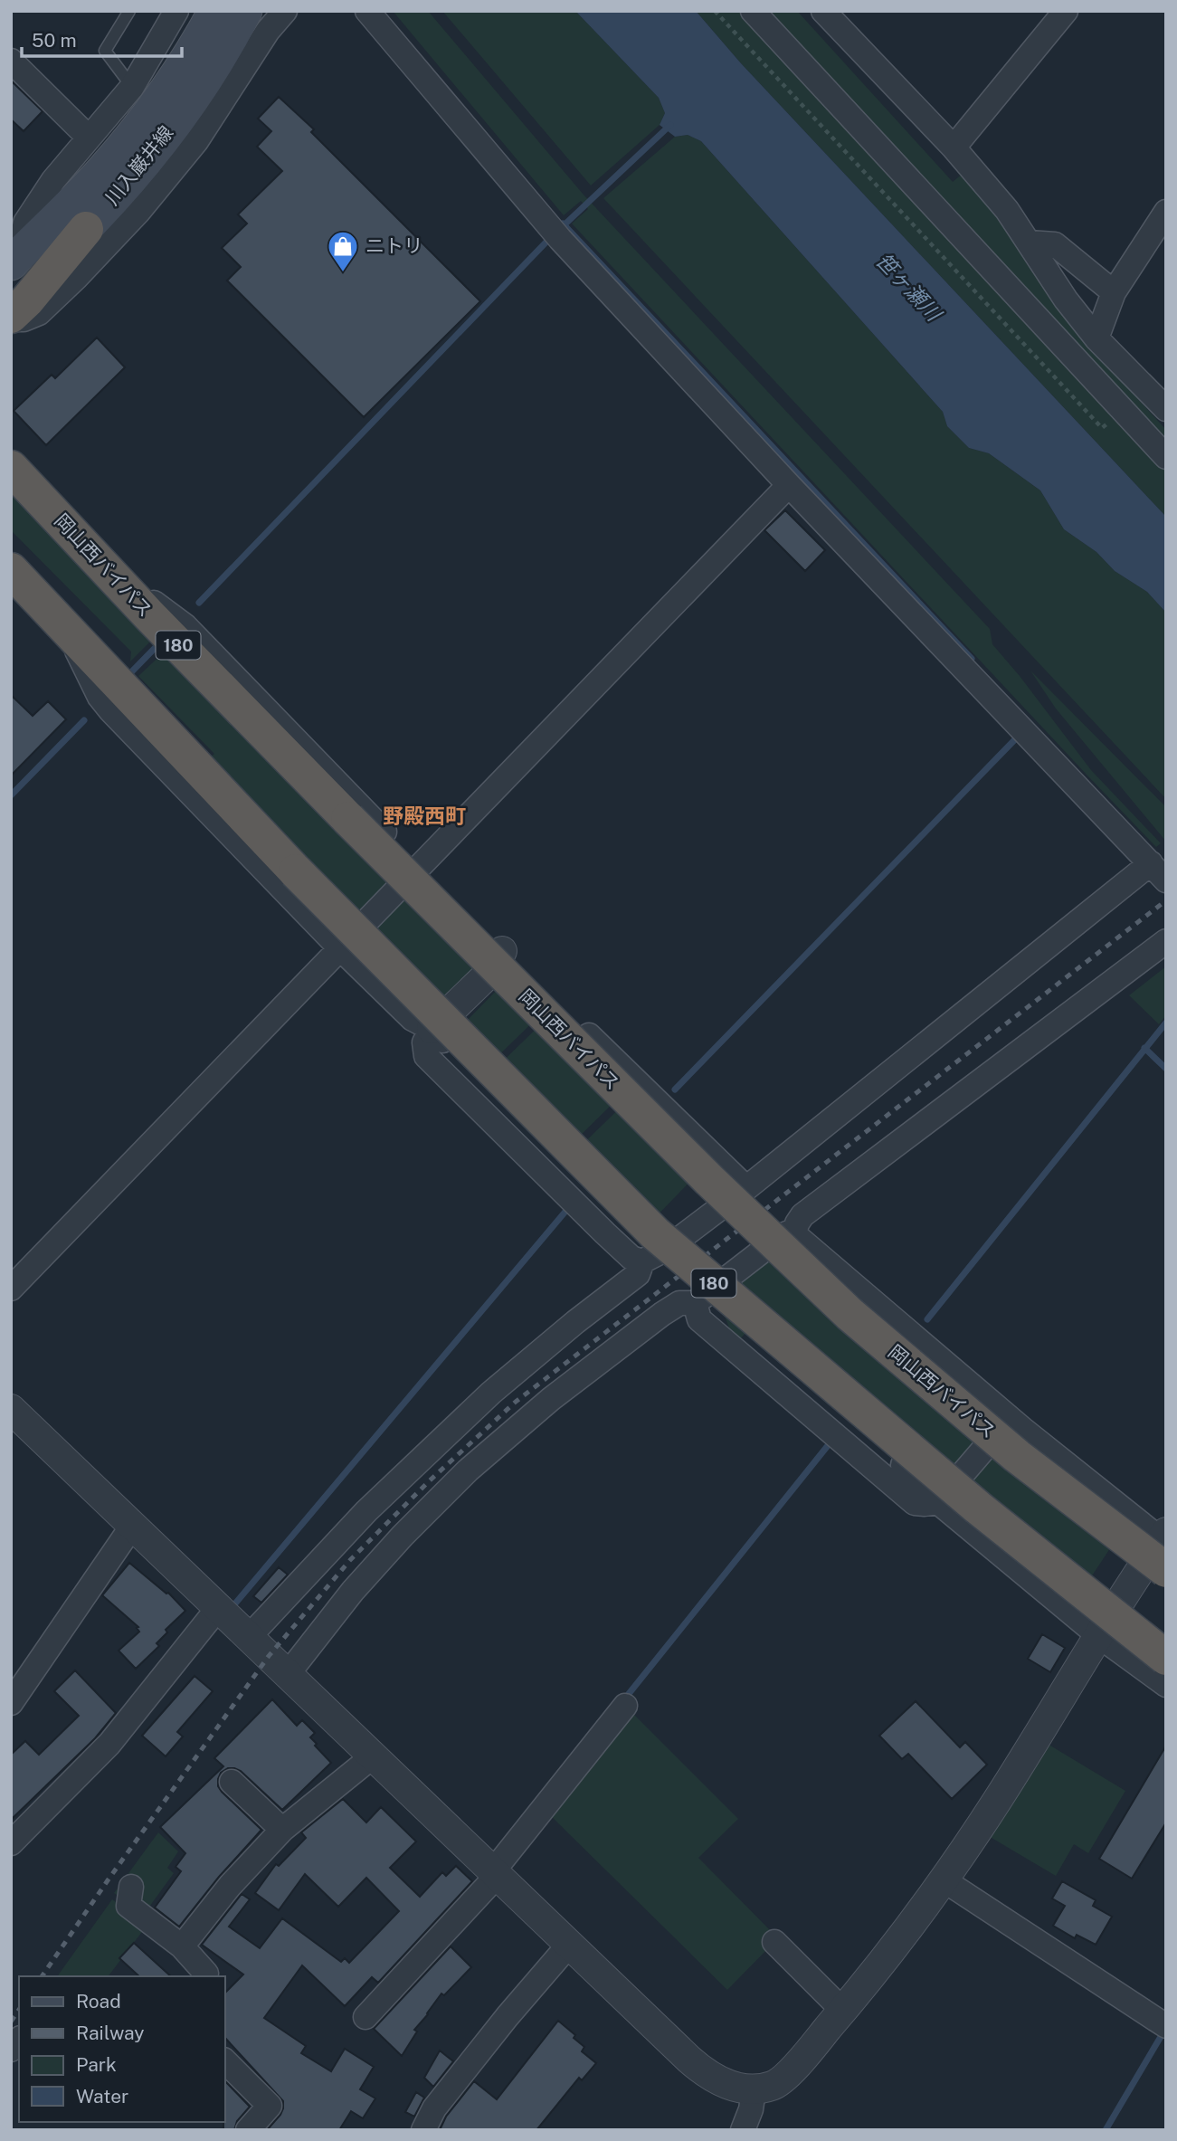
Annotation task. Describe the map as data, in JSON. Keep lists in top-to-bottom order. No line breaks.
{"streets":{"highway":["岡山西バイパス","180"],"main road":["川入巌井線"]},"districts":["野殿西町"],"water":["笹ヶ瀬川"],"places":{"shop":["ニトリ"]},"legend":["Road","Railway","Park","Water"],"scale_bar":"50 m"}
